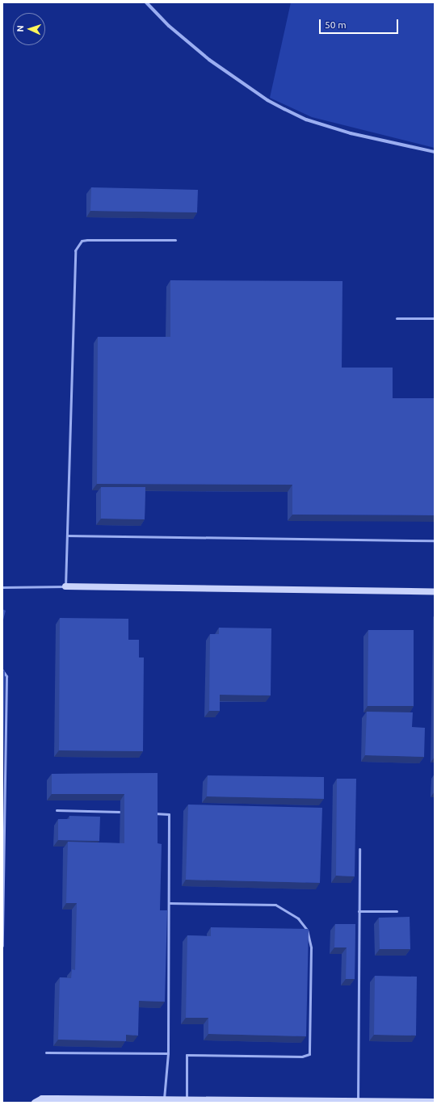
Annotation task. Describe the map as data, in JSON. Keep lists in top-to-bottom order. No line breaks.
{"scale_bar":"50 m","north":"left"}
